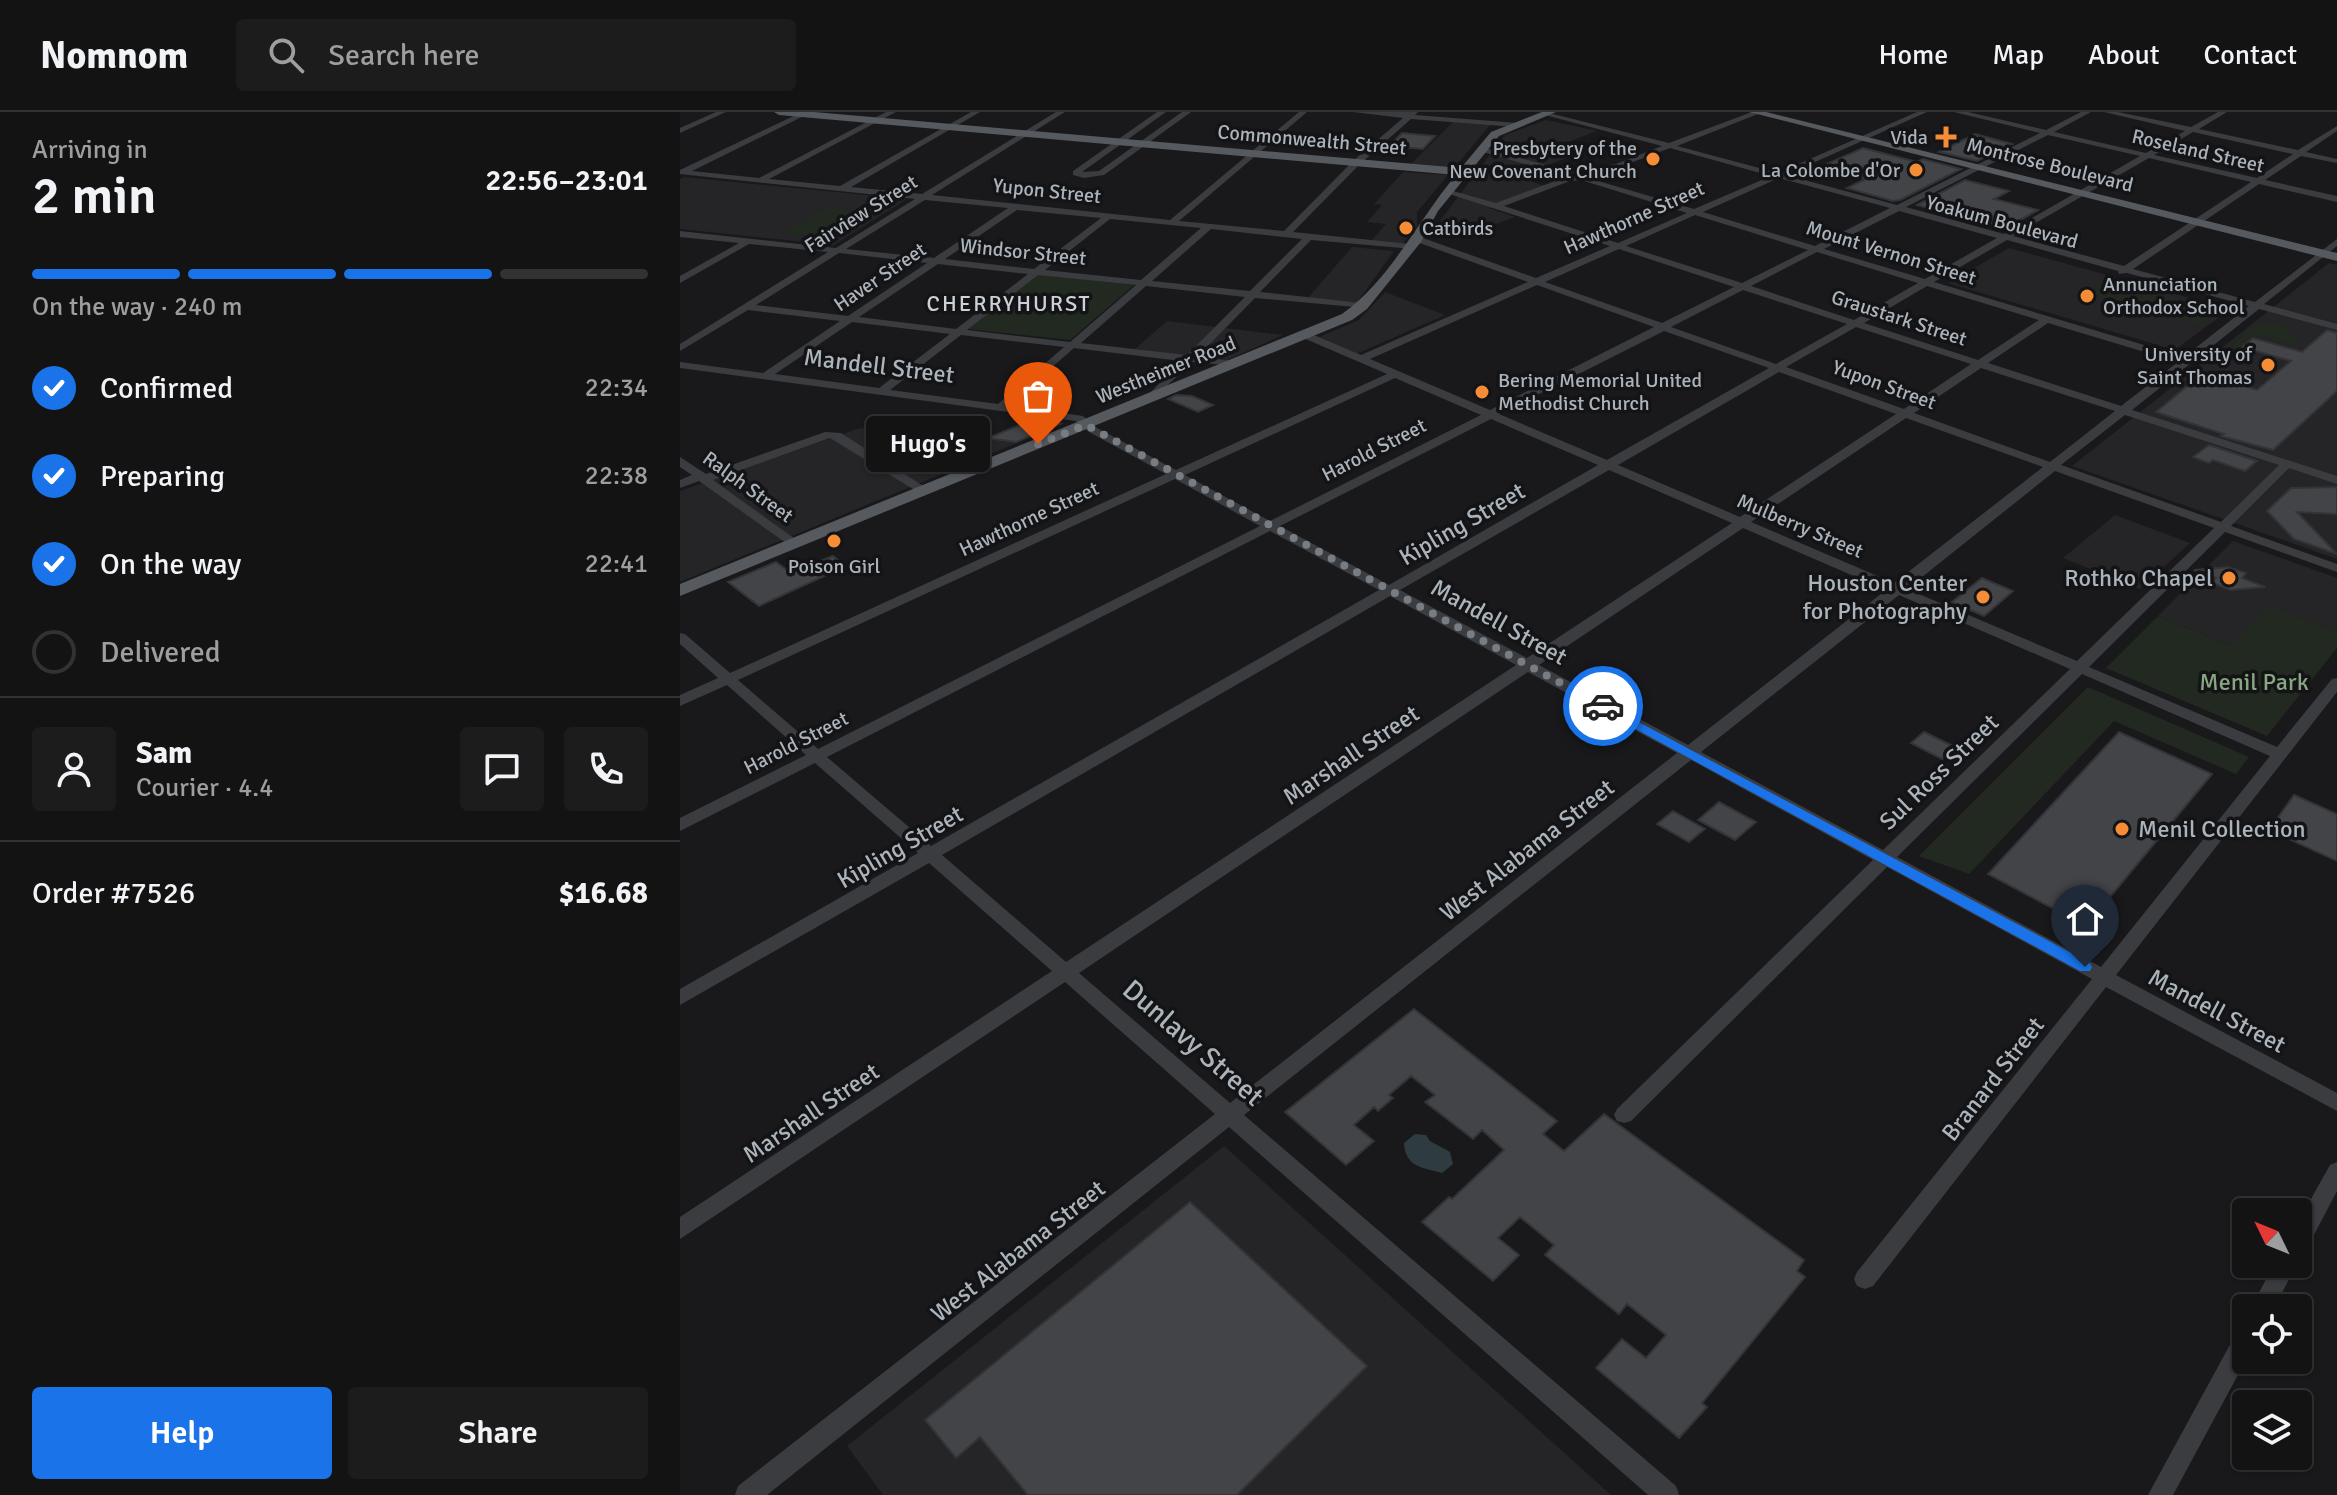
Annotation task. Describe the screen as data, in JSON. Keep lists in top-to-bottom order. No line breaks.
{"streets":{"main road":["Commonwealth Street","Montrose Boulevard","Westheimer Road"],"street":["Roseland Street","Yupon Street","Fairview Street","Hawthorne Street","Yoakum Boulevard","Windsor Street","Mount Vernon Street","Haver Street","Graustark Street","Mandell Street","Harold Street","Ralph Street","Kipling Street","Mulberry Street","Marshall Street","Sul Ross Street","West Alabama Street","Dunlavy Street","Branard Street"]},"crossings":[["Commonwealth Street","Fairview Street"],["Commonwealth Street","Westheimer Road"],["Roseland Street","Harold Street"],["Roseland Street","Kipling Street"],["Montrose Boulevard","Hawthorne Street"],["Montrose Boulevard","Harold Street"],["Montrose Boulevard","Kipling Street"],["Montrose Boulevard","West Alabama Street"],["Yupon Street","Fairview Street"],["Yupon Street","Hawthorne Street"],["Yupon Street","Haver Street"],["Yupon Street","Westheimer Road"],["Yupon Street","Harold Street"],["Yupon Street","Kipling Street"],["Yupon Street","Marshall Street"],["Yupon Street","Sul Ross Street"],["Yupon Street","West Alabama Street"],["Fairview Street","Windsor Street"],["Hawthorne Street","Yoakum Boulevard"],["Hawthorne Street","Mount Vernon Street"],["Hawthorne Street","Graustark Street"],["Hawthorne Street","Mandell Street"],["Hawthorne Street","Mulberry Street"],["Hawthorne Street","Dunlavy Street"],["Yoakum Boulevard","Westheimer Road"],["Yoakum Boulevard","Harold Street"],["Yoakum Boulevard","Kipling Street"],["Yoakum Boulevard","West Alabama Street"],["Windsor Street","Haver Street"],["Windsor Street","Westheimer Road"],["Mount Vernon Street","Harold Street"],["Mount Vernon Street","Kipling Street"],["Mount Vernon Street","Marshall Street"],["Mount Vernon Street","West Alabama Street"],["Haver Street","Mandell Street"],["Graustark Street","Westheimer Road"],["Graustark Street","Harold Street"],["Graustark Street","Kipling Street"],["Graustark Street","Marshall Street"],["Graustark Street","Sul Ross Street"],["Graustark Street","West Alabama Street"],["Mandell Street","Westheimer Road"],["Mandell Street","Harold Street"],["Mandell Street","Kipling Street"],["Mandell Street","Marshall Street"],["Mandell Street","Sul Ross Street"],["Mandell Street","West Alabama Street"],["Mandell Street","Branard Street"],["Westheimer Road","Ralph Street"],["Westheimer Road","Mulberry Street"],["Harold Street","Mulberry Street"],["Harold Street","Dunlavy Street"],["Kipling Street","Mulberry Street"],["Kipling Street","Dunlavy Street"],["Mulberry Street","Marshall Street"],["Mulberry Street","Sul Ross Street"],["Mulberry Street","West Alabama Street"],["Mulberry Street","Branard Street"],["Marshall Street","Dunlavy Street"],["West Alabama Street","Dunlavy Street"]],"districts":["CHERRYHURST"],"parks":["Menil Park"],"places":{"health":["Vida"],"other":["Presbytery of the New Covenant Church","La Colombe d'Or","Catbirds","Annunciation Orthodox School","University of Saint Thomas","Bering Memorial United Methodist Church","Hugo's","Poison Girl","Rothko Chapel","Houston Center for Photography","Menil Collection"]},"north":"top left","page":{"header":"Nomnom","search":"Search here","nav":["Home","Map","About","Contact"],"heading":["2 min","Arriving in","22:56–23:01"],"panel":["Sam","Courier · 4.4","Order #7526","$16.68"],"bar":"On the way · 240 m","list":[["Confirmed","22:34"],["Preparing","22:38"],["On the way","22:41"],"Delivered"],"bubble":"Hugo's","buttons":["Help","Share"]}}
